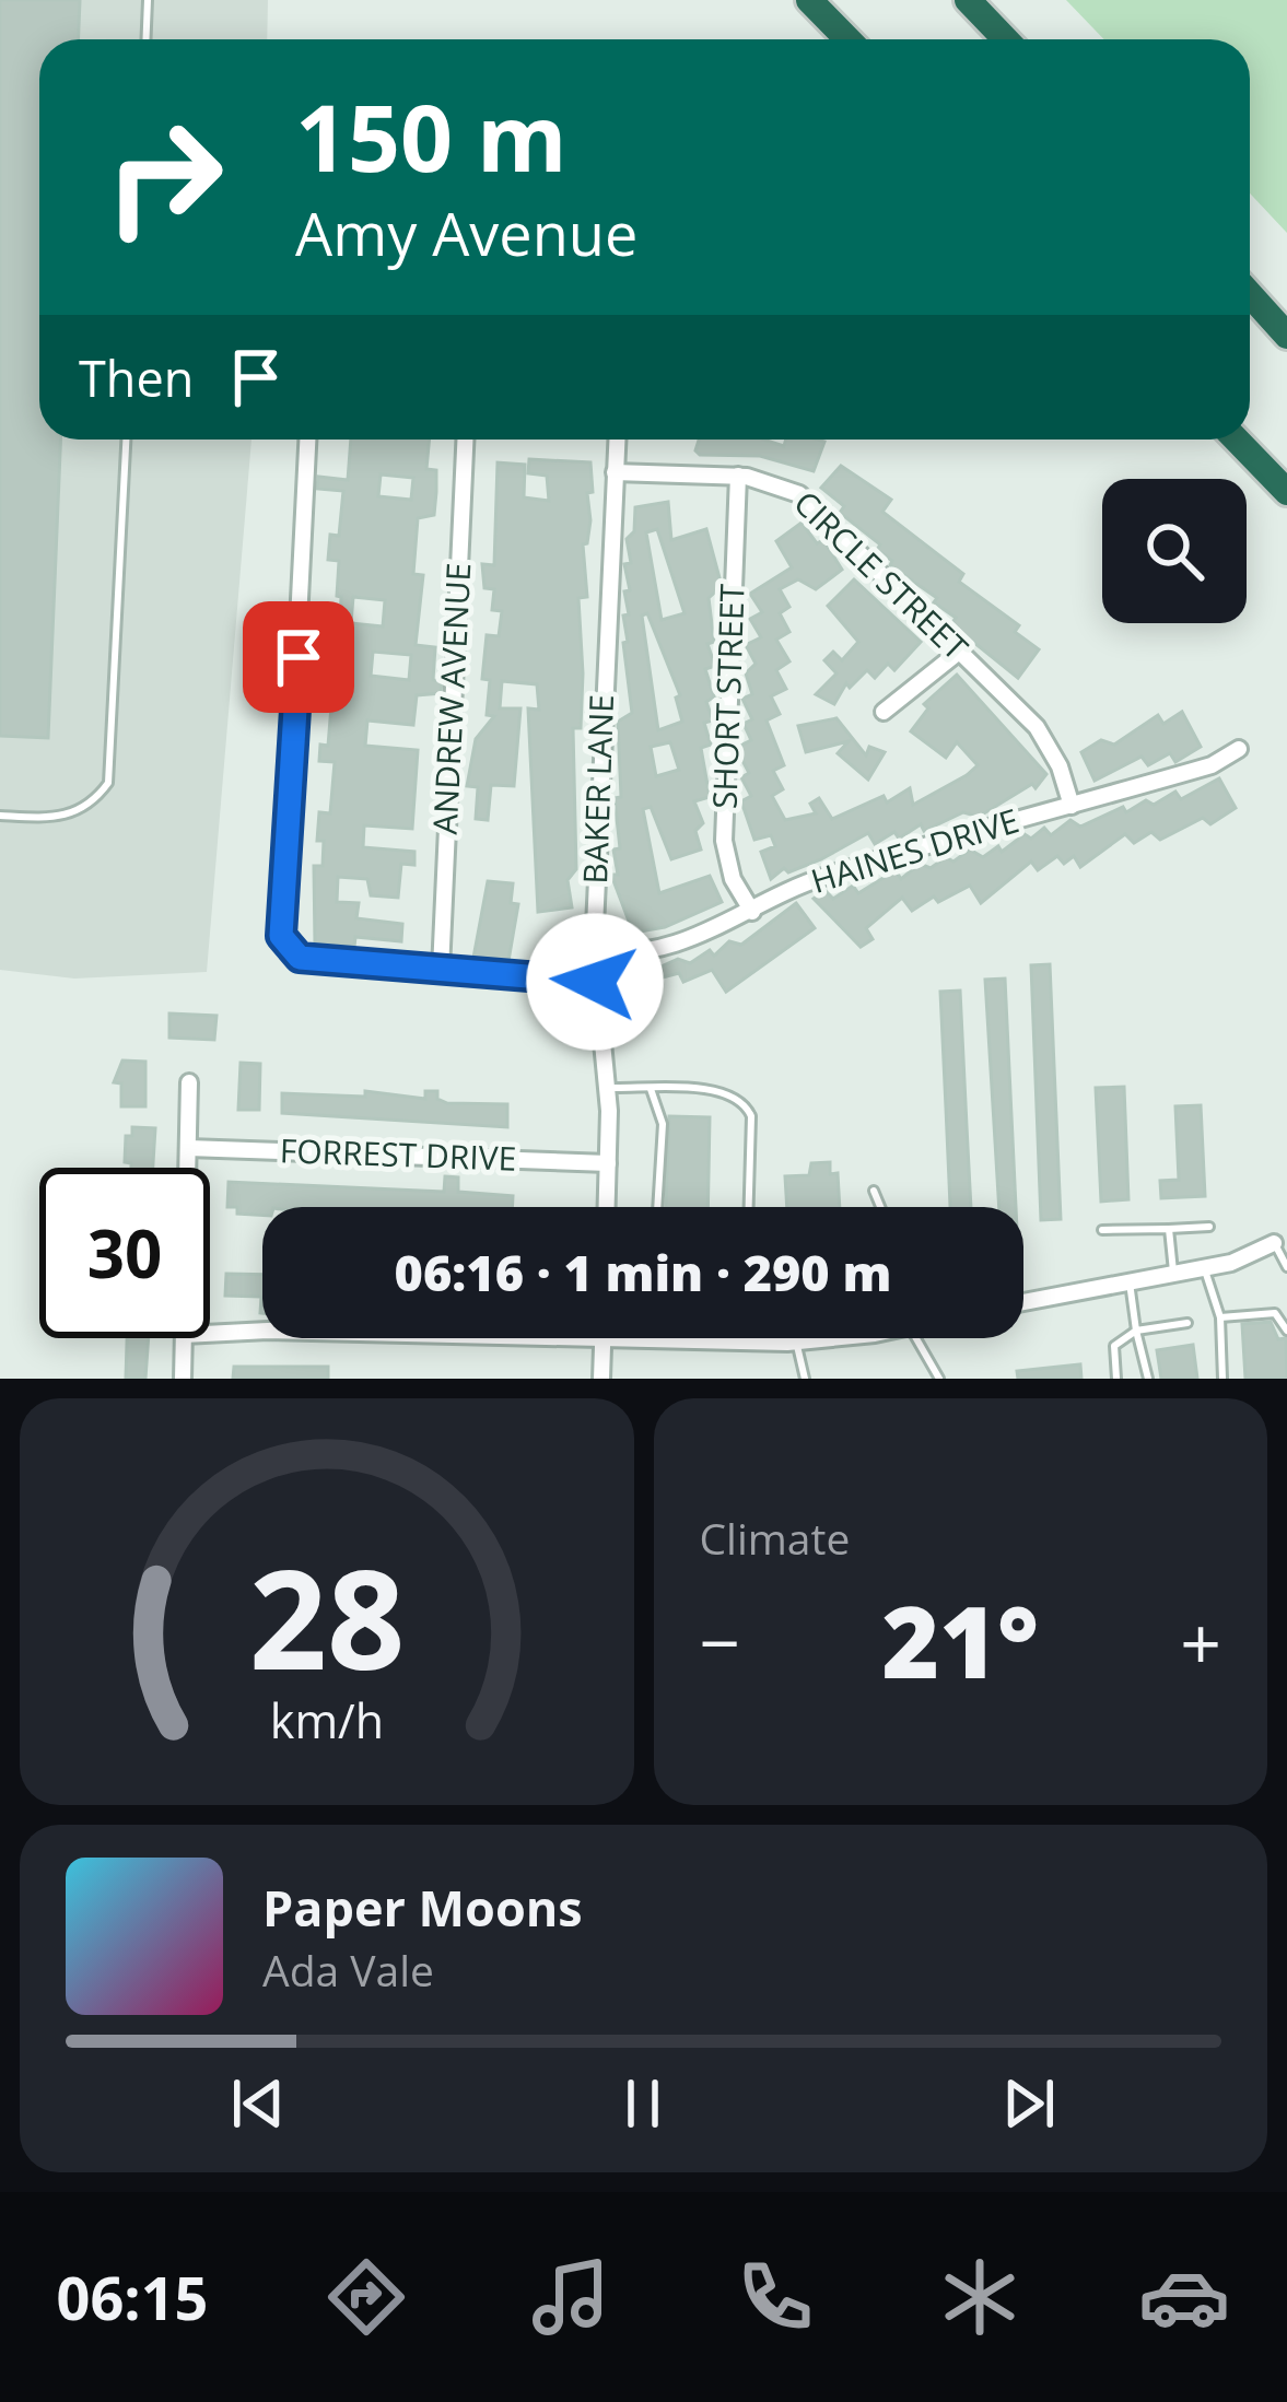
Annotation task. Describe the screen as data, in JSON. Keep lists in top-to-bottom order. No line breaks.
{"streets":{"street":["CIRCLE STREET","SHORT STREET","ANDREW AVENUE","BAKER LANE","HAINES DRIVE","FORREST DRIVE"]},"crossings":[["CIRCLE STREET","SHORT STREET"],["CIRCLE STREET","BAKER LANE"],["CIRCLE STREET","HAINES DRIVE"],["SHORT STREET","HAINES DRIVE"],["BAKER LANE","HAINES DRIVE"],["BAKER LANE","FORREST DRIVE"]],"page":{"turn":["150 m","Amy Avenue"],"then":"Then","limit":"30","trip":"06:16 · 1 min · 290 m","tile":"Climate","heat":["−","21°","+"],"song":["Paper Moons","Ada Vale"],"tabs":"06:15","gauge":["28","km/h"]}}
